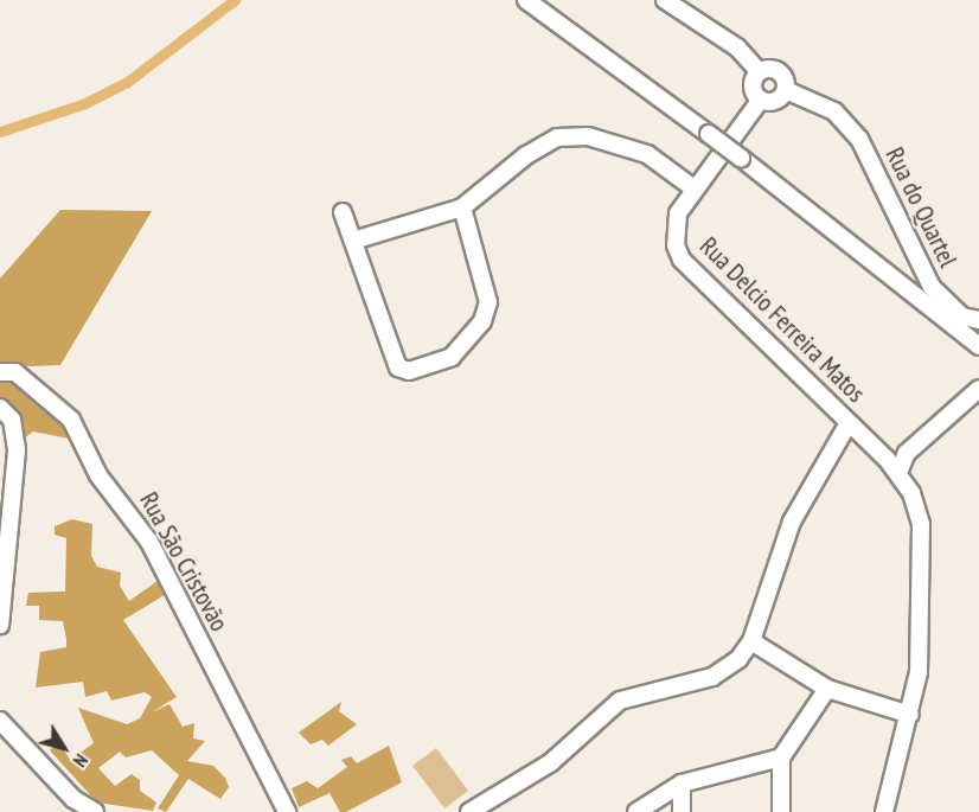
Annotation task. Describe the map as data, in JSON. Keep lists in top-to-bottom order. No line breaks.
{"streets":{"street":["Rua do Quartel","Rua Delcio Ferreira Matos","Rua São Cristovão"]},"crossings":[["Rua do Quartel","Rua Delcio Ferreira Matos"]],"north":"bottom right"}
